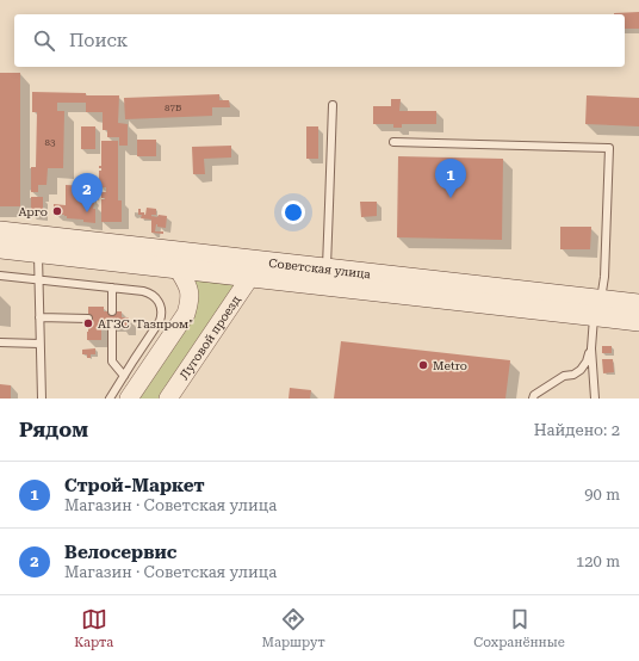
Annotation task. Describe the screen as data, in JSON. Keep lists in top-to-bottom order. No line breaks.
{"streets":{"main road":["Советская улица"],"street":["Луговой проезд"]},"crossings":[["Советская улица","Луговой проезд"]],"places":["Арго","АГЗС \"Газпром\"","Metro"],"house_numbers":["87Б","83"],"page":{"search":"Поиск","pins":["1","2"],"heading":["Рядом","Найдено: 2"],"list":[{"mark":"1","name":"Строй-Маркет","note":"Магазин · Советская улица","value":"90 m"},{"mark":"2","name":"Велосервис","note":"Магазин · Советская улица","value":"120 m"}],"nav":["Карта","Маршрут","Сохранённые"]}}
